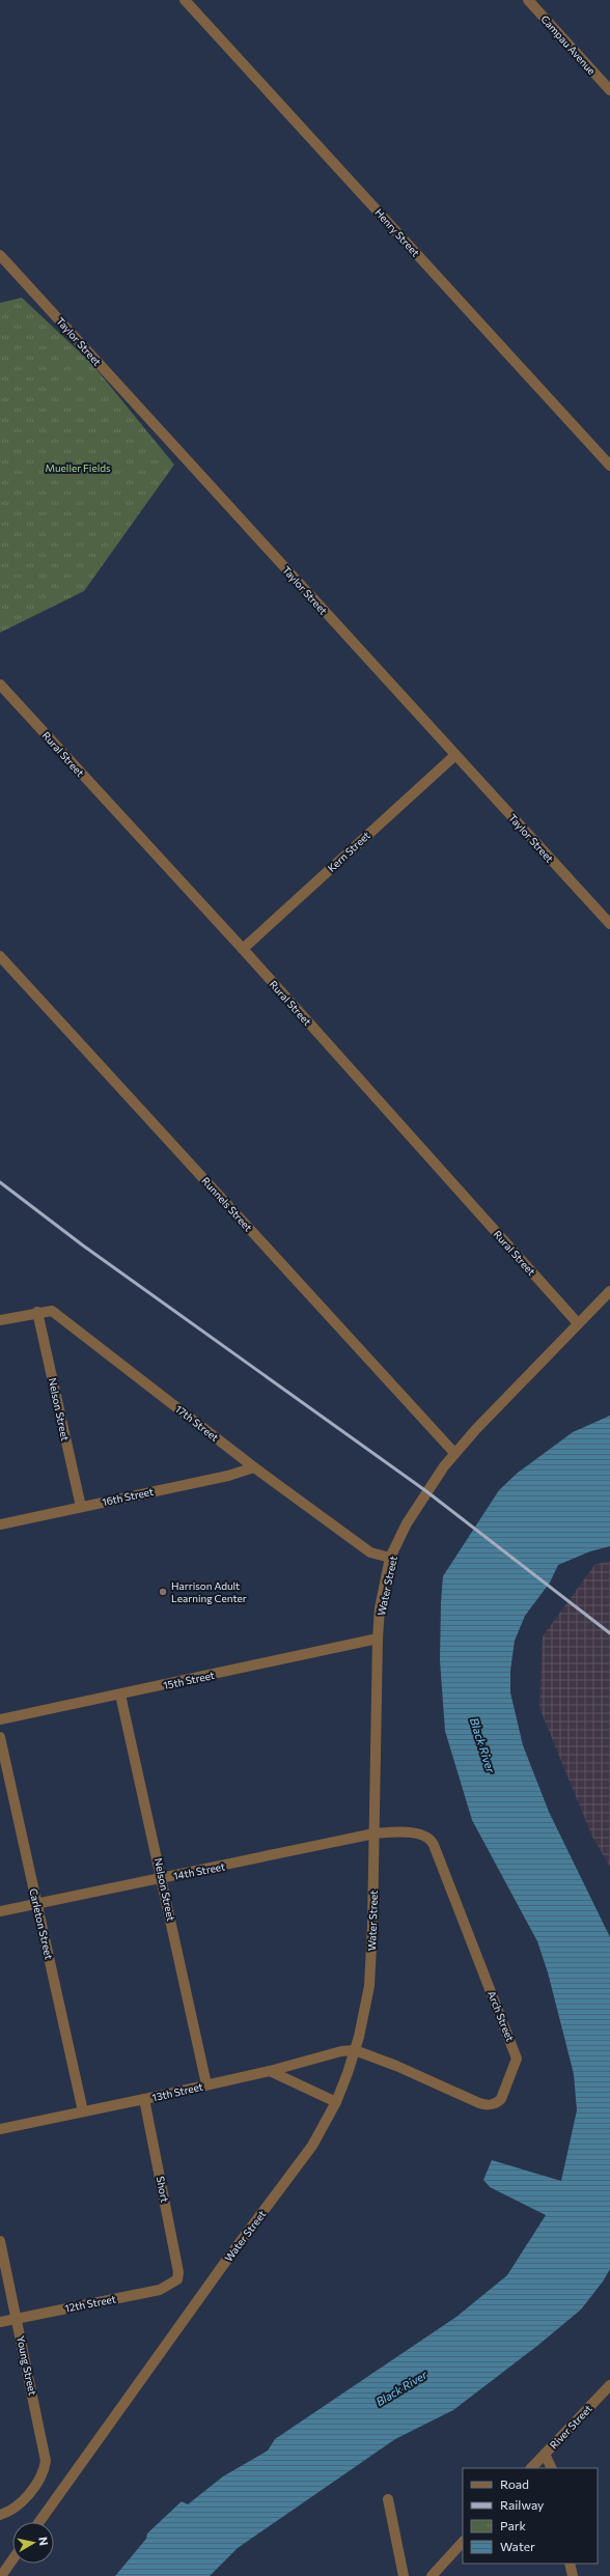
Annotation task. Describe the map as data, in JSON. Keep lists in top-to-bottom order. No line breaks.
{"streets":{"street":["Campau Avenue","Henry Street","Taylor Street","Rural Street","Kern Street","Runnels Street","Nelson Street","17th Street","16th Street","Water Street","15th Street","14th Street","Carleton Street","Arch Street","13th Street","Short","12th Street","Young Street","River Street"]},"crossings":[["Taylor Street","Kern Street"],["Rural Street","Kern Street"],["Rural Street","Water Street"],["Runnels Street","Water Street"],["Nelson Street","17th Street"],["Nelson Street","16th Street"],["Nelson Street","15th Street"],["Nelson Street","14th Street"],["Nelson Street","13th Street"],["17th Street","16th Street"],["17th Street","Water Street"],["Water Street","15th Street"],["Water Street","14th Street"],["Water Street","Arch Street"],["Water Street","13th Street"],["14th Street","Carleton Street"],["14th Street","Arch Street"],["Carleton Street","13th Street"],["Arch Street","13th Street"],["13th Street","Short"],["Short","12th Street"],["12th Street","Young Street"]],"water":["Black River"],"parks":["Mueller Fields"],"places":["Harrison Adult Learning Center"],"legend":["Road","Railway","Park","Water"],"north":"right"}
